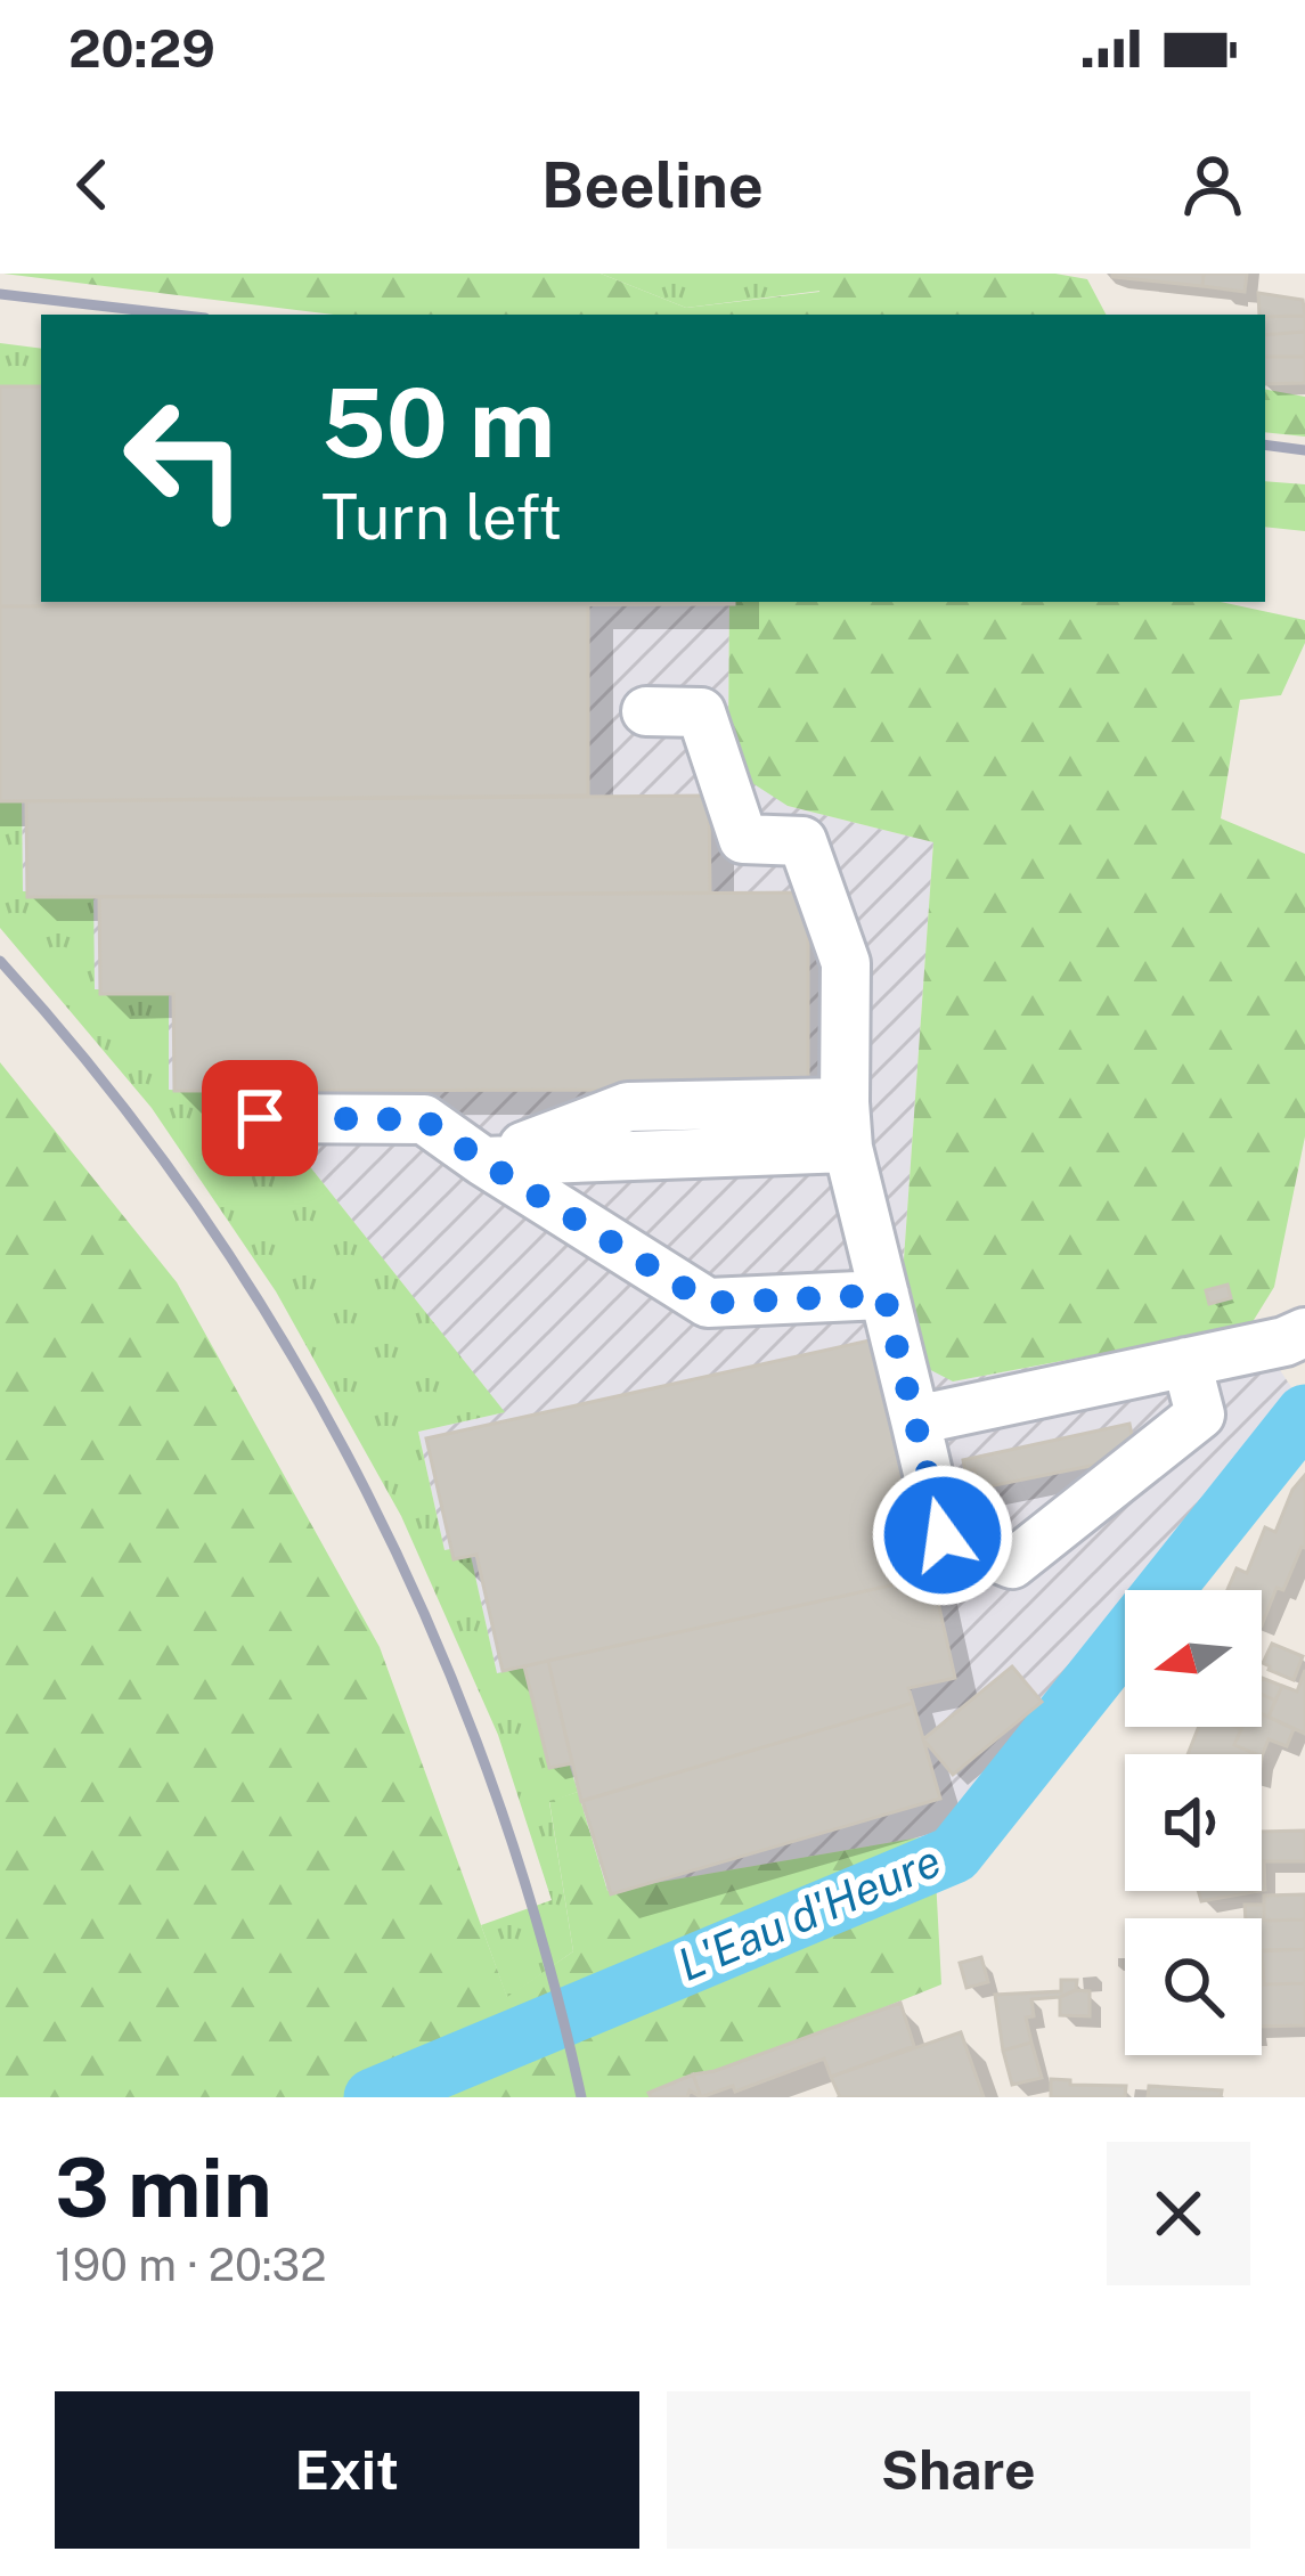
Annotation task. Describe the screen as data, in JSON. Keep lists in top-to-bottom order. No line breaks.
{"water":["L'Eau d'Heure"],"north":"left","page":{"status":"20:29","header":"Beeline","turn":["50 m","Turn left"],"heading":["3 min","190 m · 20:32"],"buttons":["Exit","Share"]}}
